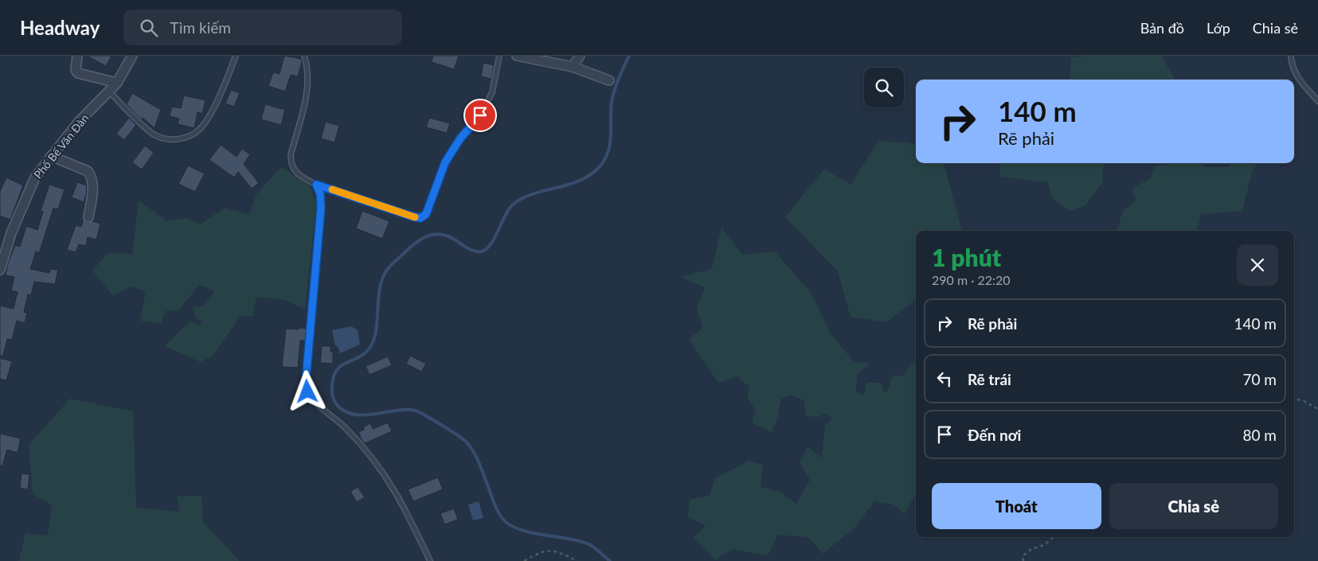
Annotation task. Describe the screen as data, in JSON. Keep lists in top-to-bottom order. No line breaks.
{"streets":{"street":["Phố Bế Văn Đàn"]},"page":{"header":"Headway","search":"Tìm kiếm","nav":["Bản đồ","Lớp","Chia sẻ"],"turn":["140 m","Rẽ phải"],"heading":["1 phút","290 m · 22:20"],"list":[{"name":"Rẽ phải","value":"140 m"},{"name":"Rẽ trái","value":"70 m"},{"name":"Đến nơi","value":"80 m"}],"buttons":["Thoát","Chia sẻ"]}}
